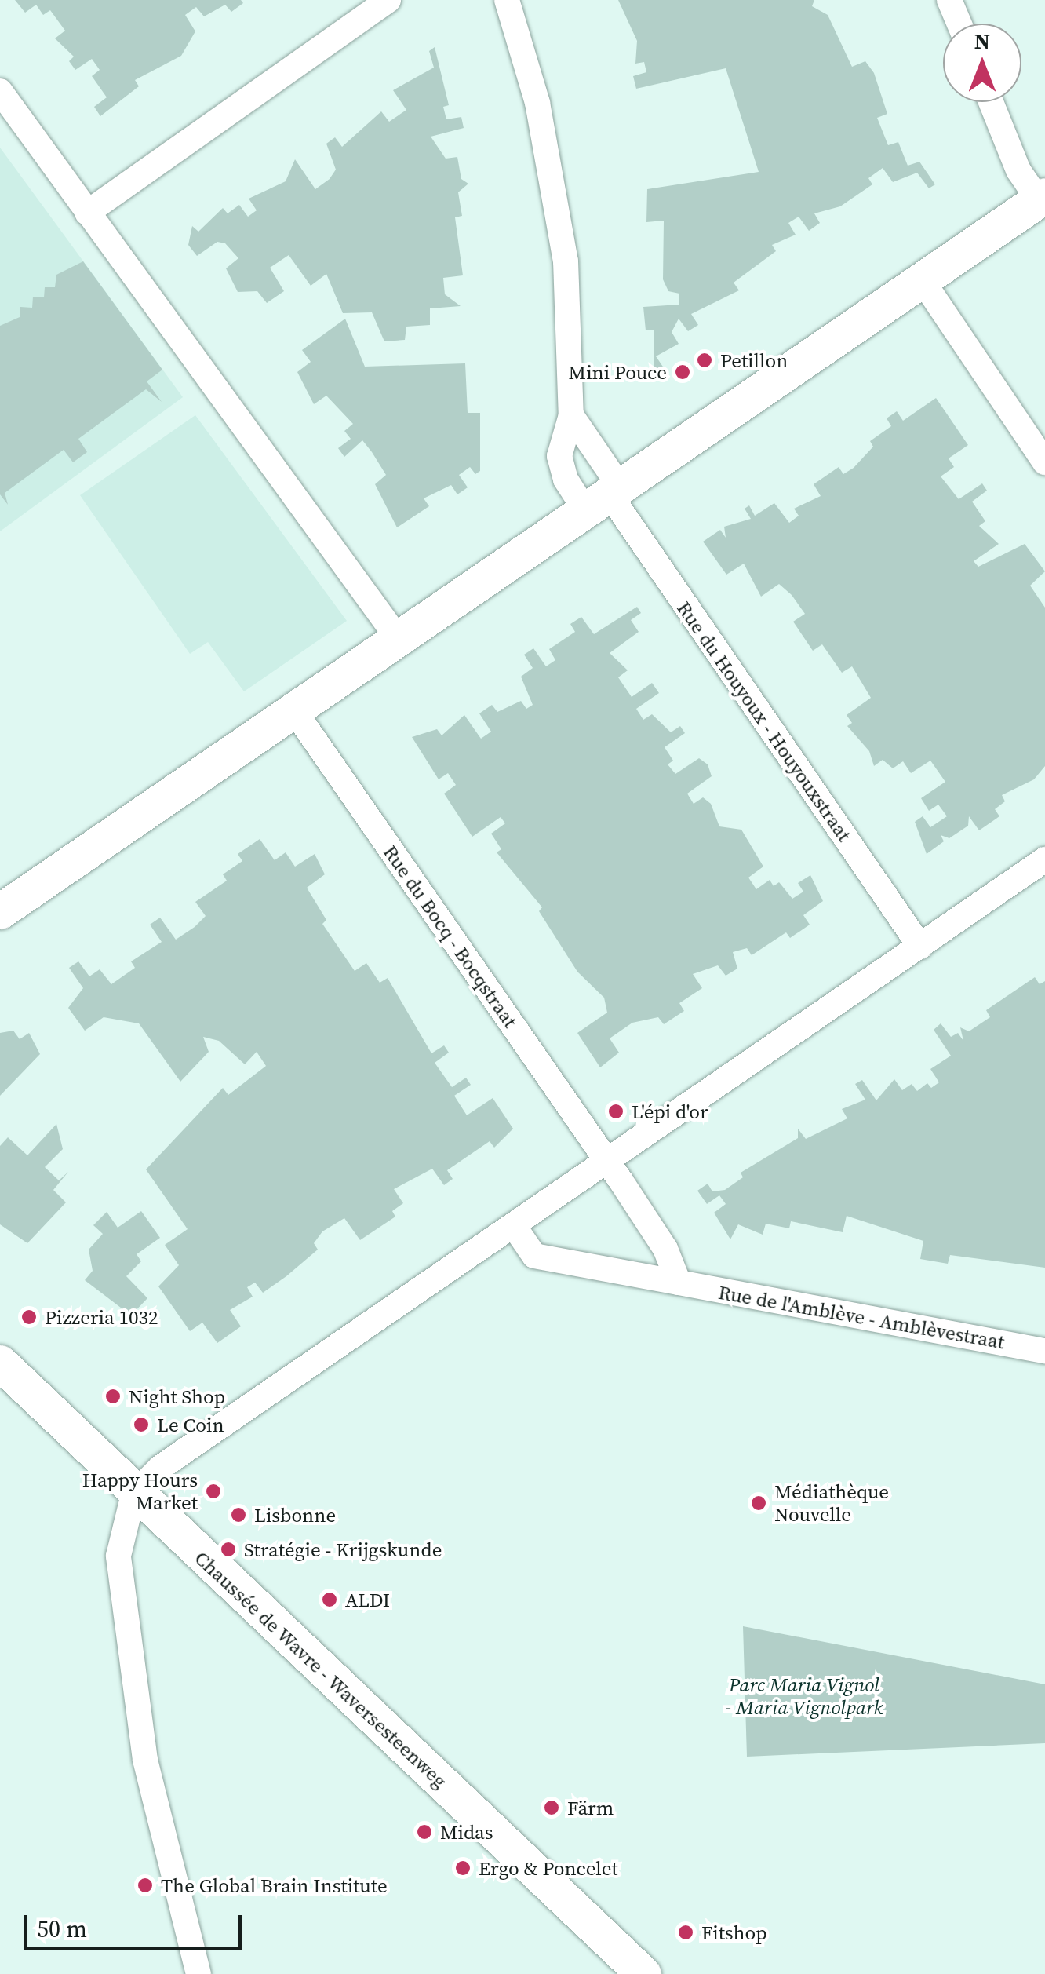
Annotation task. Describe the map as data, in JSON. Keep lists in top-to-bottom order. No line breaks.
{"streets":{"street":["Rue du Houyoux - Houyouxstraat","Rue du Bocq - Bocqstraat","Rue de l'Amblève - Amblèvestraat","Chaussée de Wavre - Waversesteenweg"]},"crossings":[["Rue du Bocq - Bocqstraat","Rue de l'Amblève - Amblèvestraat"]],"parks":["Parc Maria Vignol - Maria Vignolpark"],"places":["Petillon","Mini Pouce","L'épi d'or","Pizzeria 1032","Night Shop","Le Coin","Happy Hours Market","Médiathèque Nouvelle","Lisbonne","Stratégie - Krijgskunde","ALDI","Färm","Midas","Ergo & Poncelet","The Global Brain Institute","Fitshop"],"scale_bar":"50 m","north":"top"}
